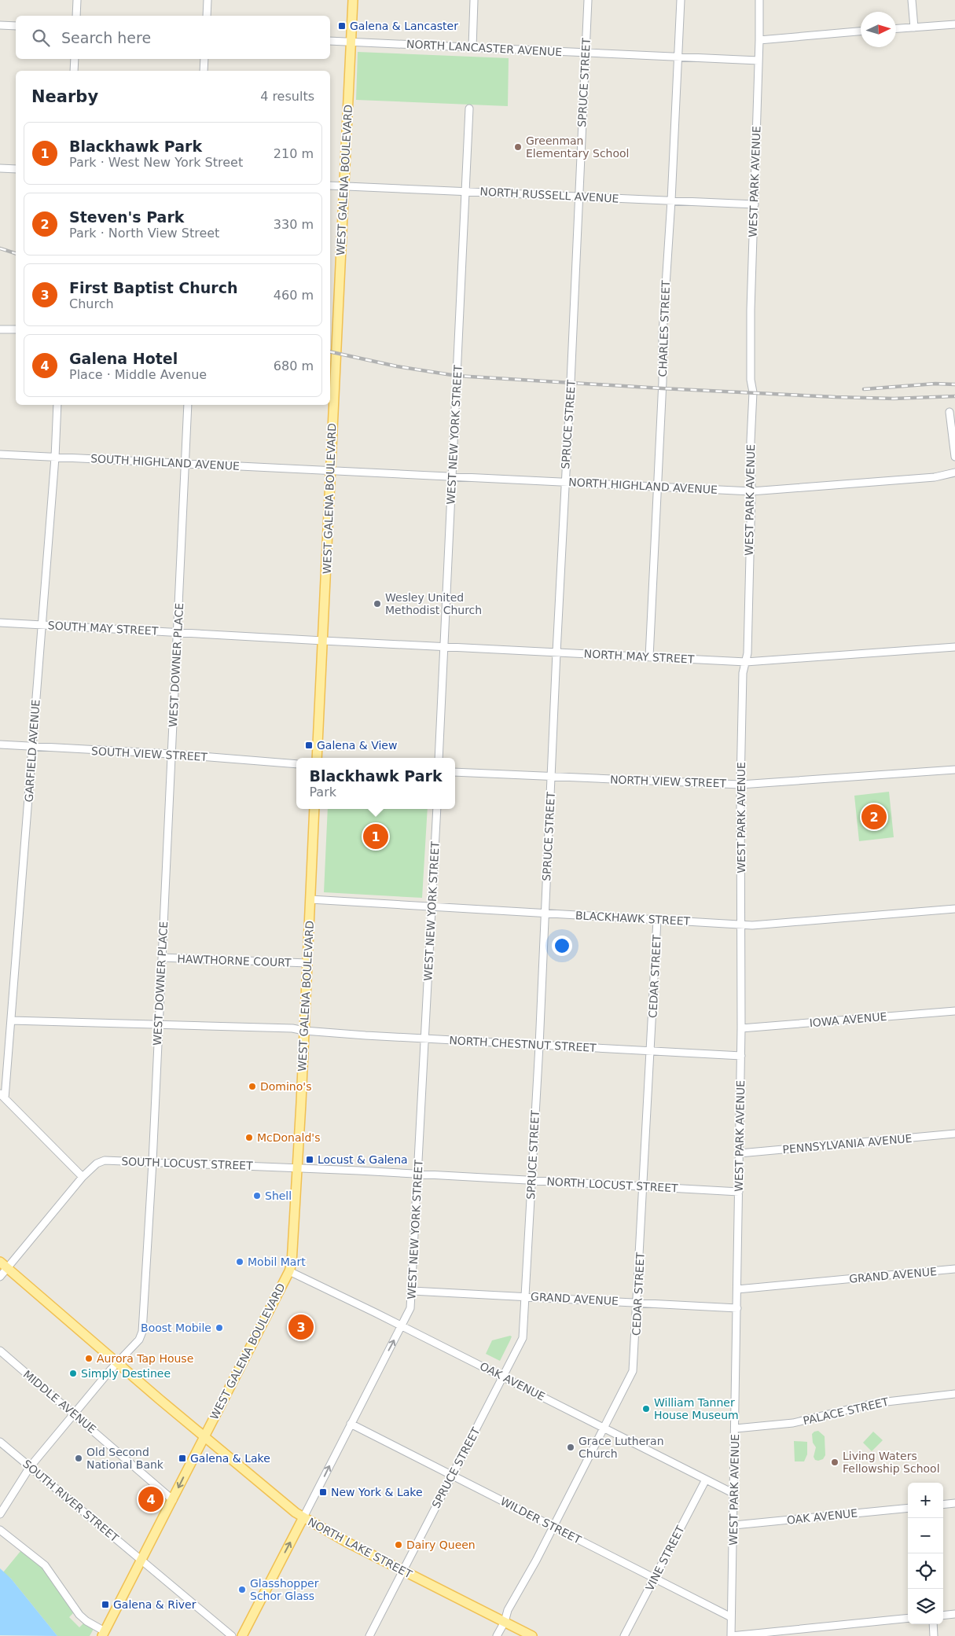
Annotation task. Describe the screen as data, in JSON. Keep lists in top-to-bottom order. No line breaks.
{"streets":{"main road":["WEST GALENA BOULEVARD","WEST NEW YORK STREET","NORTH LAKE STREET"],"street":["NORTH LANCASTER AVENUE","SPRUCE STREET","WEST PARK AVENUE","NORTH RUSSELL AVENUE","CHARLES STREET","SOUTH HIGHLAND AVENUE","NORTH HIGHLAND AVENUE","SOUTH MAY STREET","NORTH MAY STREET","WEST DOWNER PLACE","GARFIELD AVENUE","SOUTH VIEW STREET","NORTH VIEW STREET","BLACKHAWK STREET","HAWTHORNE COURT","CEDAR STREET","IOWA AVENUE","NORTH CHESTNUT STREET","PENNSYLVANIA AVENUE","SOUTH LOCUST STREET","NORTH LOCUST STREET","GRAND AVENUE","OAK AVENUE","MIDDLE AVENUE","PALACE STREET","SOUTH RIVER STREET","WILDER STREET","VINE STREET"]},"crossings":[["NORTH LANCASTER AVENUE","SPRUCE STREET"],["NORTH LANCASTER AVENUE","WEST GALENA BOULEVARD"],["NORTH LANCASTER AVENUE","WEST PARK AVENUE"],["NORTH LANCASTER AVENUE","CHARLES STREET"],["SPRUCE STREET","NORTH RUSSELL AVENUE"],["SPRUCE STREET","NORTH HIGHLAND AVENUE"],["SPRUCE STREET","NORTH MAY STREET"],["SPRUCE STREET","NORTH VIEW STREET"],["SPRUCE STREET","BLACKHAWK STREET"],["SPRUCE STREET","NORTH CHESTNUT STREET"],["SPRUCE STREET","NORTH LOCUST STREET"],["SPRUCE STREET","GRAND AVENUE"],["SPRUCE STREET","OAK AVENUE"],["SPRUCE STREET","WILDER STREET"],["SPRUCE STREET","NORTH LAKE STREET"],["WEST GALENA BOULEVARD","NORTH RUSSELL AVENUE"],["WEST GALENA BOULEVARD","SOUTH HIGHLAND AVENUE"],["WEST GALENA BOULEVARD","NORTH HIGHLAND AVENUE"],["WEST GALENA BOULEVARD","SOUTH MAY STREET"],["WEST GALENA BOULEVARD","NORTH MAY STREET"],["WEST GALENA BOULEVARD","BLACKHAWK STREET"],["WEST GALENA BOULEVARD","HAWTHORNE COURT"],["WEST GALENA BOULEVARD","NORTH CHESTNUT STREET"],["WEST GALENA BOULEVARD","SOUTH LOCUST STREET"],["WEST GALENA BOULEVARD","NORTH LOCUST STREET"],["WEST GALENA BOULEVARD","OAK AVENUE"],["WEST GALENA BOULEVARD","MIDDLE AVENUE"],["WEST GALENA BOULEVARD","SOUTH RIVER STREET"],["WEST GALENA BOULEVARD","NORTH LAKE STREET"],["WEST PARK AVENUE","NORTH RUSSELL AVENUE"],["WEST PARK AVENUE","NORTH HIGHLAND AVENUE"],["WEST PARK AVENUE","NORTH MAY STREET"],["WEST PARK AVENUE","NORTH VIEW STREET"],["WEST PARK AVENUE","BLACKHAWK STREET"],["WEST PARK AVENUE","IOWA AVENUE"],["WEST PARK AVENUE","NORTH CHESTNUT STREET"],["WEST PARK AVENUE","PENNSYLVANIA AVENUE"],["WEST PARK AVENUE","NORTH LOCUST STREET"],["WEST PARK AVENUE","GRAND AVENUE"],["WEST PARK AVENUE","OAK AVENUE"],["WEST PARK AVENUE","PALACE STREET"],["WEST PARK AVENUE","WILDER STREET"],["NORTH RUSSELL AVENUE","CHARLES STREET"],["NORTH RUSSELL AVENUE","WEST NEW YORK STREET"],["CHARLES STREET","NORTH HIGHLAND AVENUE"],["CHARLES STREET","NORTH MAY STREET"],["WEST NEW YORK STREET","NORTH HIGHLAND AVENUE"],["WEST NEW YORK STREET","NORTH MAY STREET"],["WEST NEW YORK STREET","BLACKHAWK STREET"],["WEST NEW YORK STREET","NORTH CHESTNUT STREET"],["WEST NEW YORK STREET","NORTH LOCUST STREET"],["WEST NEW YORK STREET","GRAND AVENUE"],["WEST NEW YORK STREET","OAK AVENUE"],["WEST NEW YORK STREET","WILDER STREET"],["WEST NEW YORK STREET","NORTH LAKE STREET"],["SOUTH HIGHLAND AVENUE","NORTH HIGHLAND AVENUE"],["SOUTH HIGHLAND AVENUE","WEST DOWNER PLACE"],["SOUTH HIGHLAND AVENUE","GARFIELD AVENUE"],["SOUTH MAY STREET","NORTH MAY STREET"],["SOUTH MAY STREET","WEST DOWNER PLACE"],["SOUTH MAY STREET","GARFIELD AVENUE"],["WEST DOWNER PLACE","SOUTH VIEW STREET"],["WEST DOWNER PLACE","HAWTHORNE COURT"],["WEST DOWNER PLACE","NORTH CHESTNUT STREET"],["WEST DOWNER PLACE","SOUTH LOCUST STREET"],["WEST DOWNER PLACE","MIDDLE AVENUE"],["WEST DOWNER PLACE","SOUTH RIVER STREET"],["WEST DOWNER PLACE","NORTH LAKE STREET"],["GARFIELD AVENUE","SOUTH VIEW STREET"],["GARFIELD AVENUE","NORTH CHESTNUT STREET"],["BLACKHAWK STREET","CEDAR STREET"],["CEDAR STREET","NORTH CHESTNUT STREET"],["CEDAR STREET","NORTH LOCUST STREET"],["CEDAR STREET","GRAND AVENUE"],["CEDAR STREET","OAK AVENUE"],["CEDAR STREET","WILDER STREET"],["CEDAR STREET","NORTH LAKE STREET"],["SOUTH LOCUST STREET","NORTH LOCUST STREET"],["SOUTH LOCUST STREET","NORTH LAKE STREET"],["OAK AVENUE","VINE STREET"],["WILDER STREET","VINE STREET"]],"places":{"transit":["Galena & Lancaster","Galena & View","Locust & Galena","Galena & Lake","New York & Lake","Galena & River"],"other":["Greenman Elementary School","Wesley United Methodist Church","Domino's","McDonald's","Shell","Mobil Mart","Boost Mobile","Aurora Tap House","Simply Destinee","William Tanner House Museum","Grace Lutheran Church","Old Second National Bank","Living Waters Fellowship School","Dairy Queen","Glasshopper Schor Glass"]},"north":"right","page":{"search":"Search here","heading":["Nearby","4 results"],"list":[{"mark":"1","name":"Blackhawk Park","note":"Park · West New York Street","value":"210 m"},{"mark":"2","name":"Steven's Park","note":"Park · North View Street","value":"330 m"},{"mark":"3","name":"First Baptist Church","note":"Church","value":"460 m"},{"mark":"4","name":"Galena Hotel","note":"Place · Middle Avenue","value":"680 m"}],"popup":["Blackhawk Park","Park"],"pins":["2","1","3","4"],"map_buttons":["+","−"]}}
